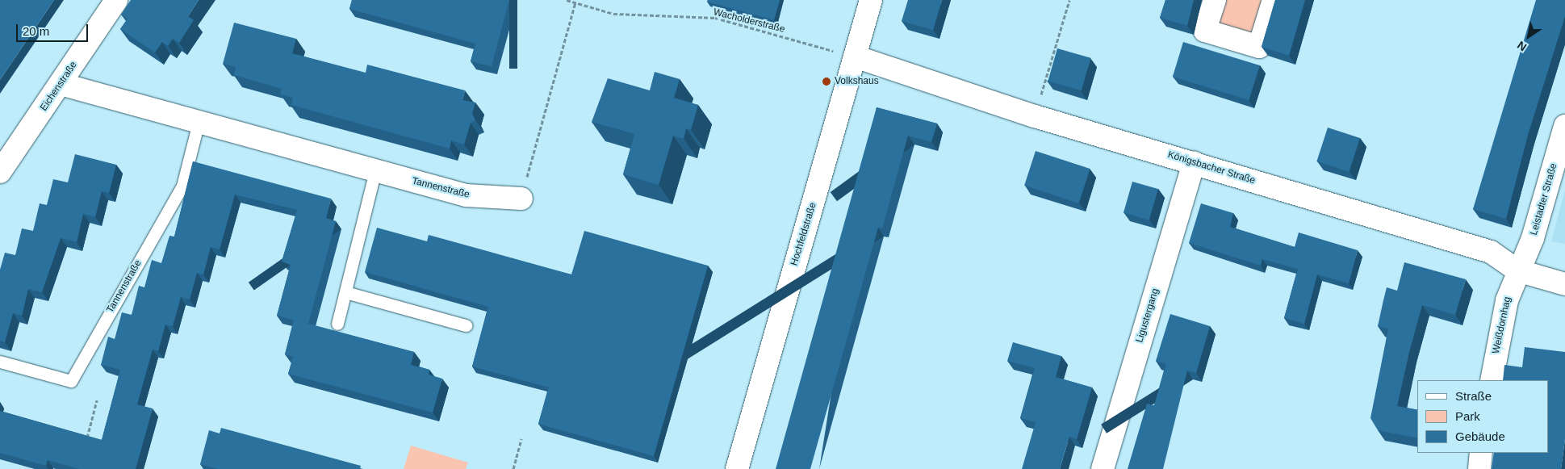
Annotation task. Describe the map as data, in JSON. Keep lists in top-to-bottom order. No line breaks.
{"streets":{"street":["Eichenstraße","Königsbacher Straße","Tannenstraße","Leistadter Straße","Hochfeldstraße","Ligustergang","Weißdornhag"],"path":["Wacholderstraße"]},"crossings":[["Wacholderstraße","Königsbacher Straße"],["Wacholderstraße","Hochfeldstraße"],["Eichenstraße","Tannenstraße"],["Königsbacher Straße","Leistadter Straße"],["Königsbacher Straße","Hochfeldstraße"],["Königsbacher Straße","Ligustergang"],["Königsbacher Straße","Weißdornhag"],["Leistadter Straße","Weißdornhag"]],"places":["Volkshaus"],"legend":["Straße","Park","Gebäude"],"scale_bar":"20 m","north":"bottom left"}
